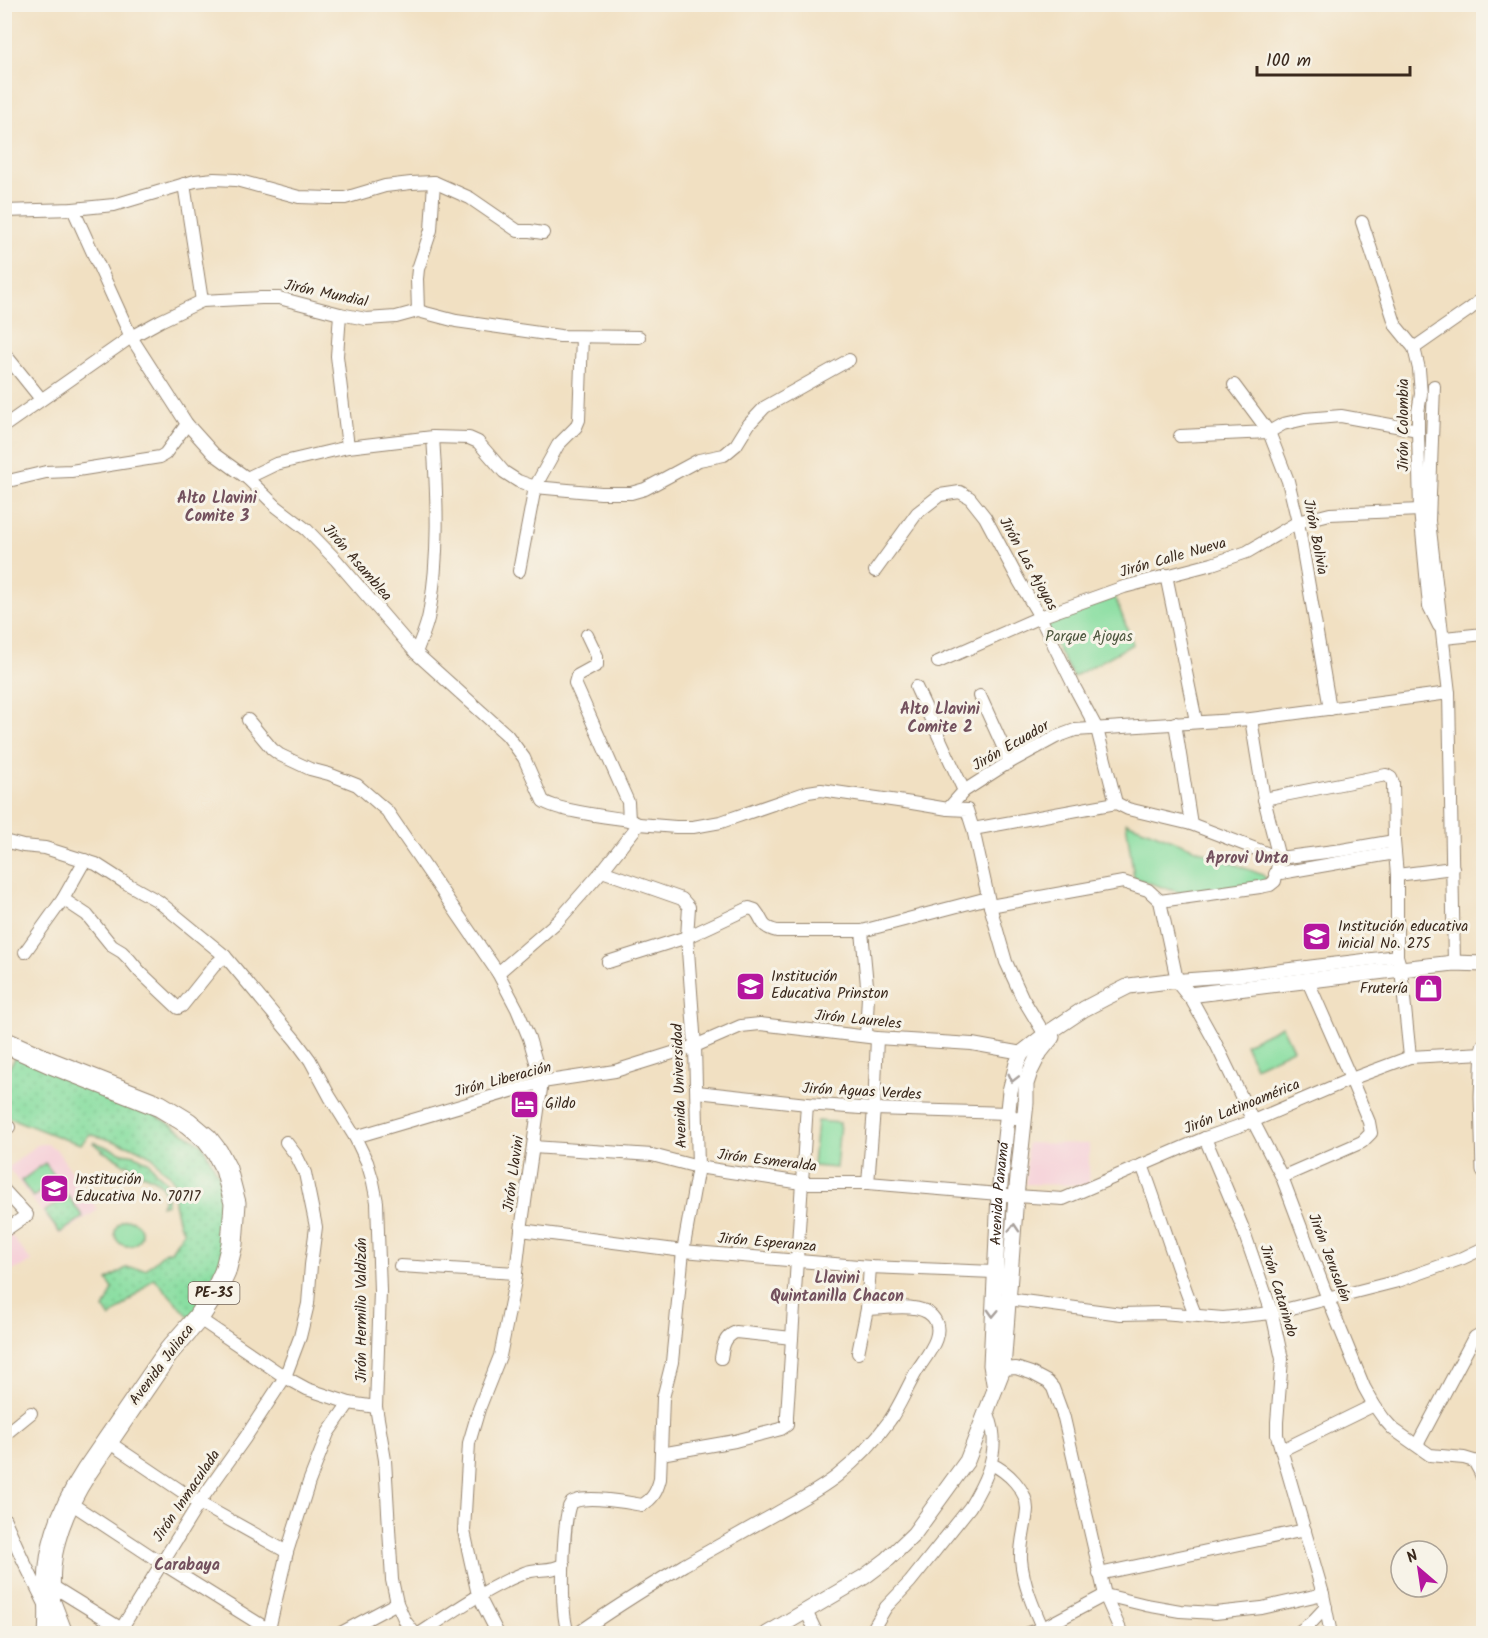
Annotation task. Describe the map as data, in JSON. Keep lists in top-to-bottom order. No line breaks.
{"streets":{"highway":["PE-3S","Avenida Juliaca"],"street":["Jirón Mundial","Jirón Colombia","Jirón Bolivia","Jirón Calle Nueva","Jirón Asamblea","Jirón Las Ajoyas","Jirón Ecuador","Jirón Laureles","Jirón Liberación","Avenida Universidad","Jirón Aguas Verdes","Jirón Latinoamérica","Jirón Esmeralda","Jirón Llavini","Avenida Panamá","Jirón Esperanza","Jirón Jerusalén","Jirón Catarindo","Jirón Hermilio Valdizán","Jirón Inmaculada"]},"crossings":[["Jirón Mundial","Jirón Asamblea"],["Jirón Colombia","Jirón Calle Nueva"],["Jirón Colombia","Jirón Ecuador"],["Jirón Colombia","Avenida Panamá"],["Jirón Bolivia","Jirón Calle Nueva"],["Jirón Bolivia","Jirón Ecuador"],["Jirón Calle Nueva","Jirón Las Ajoyas"],["Jirón Las Ajoyas","Jirón Ecuador"],["Jirón Laureles","Jirón Liberación"],["Jirón Laureles","Avenida Universidad"],["Jirón Laureles","Avenida Panamá"],["Jirón Liberación","Avenida Universidad"],["Jirón Liberación","Jirón Llavini"],["Jirón Liberación","Jirón Hermilio Valdizán"],["Avenida Universidad","Jirón Aguas Verdes"],["Avenida Universidad","Jirón Esmeralda"],["Avenida Universidad","Jirón Esperanza"],["Jirón Aguas Verdes","Avenida Panamá"],["Jirón Latinoamérica","Jirón Esmeralda"],["Jirón Latinoamérica","Avenida Panamá"],["Jirón Latinoamérica","Jirón Jerusalén"],["Jirón Latinoamérica","Jirón Catarindo"],["Jirón Esmeralda","Jirón Llavini"],["Jirón Esmeralda","Avenida Panamá"],["Jirón Llavini","Jirón Esperanza"],["Avenida Panamá","Jirón Esperanza"],["Avenida Panamá","Jirón Jerusalén"]],"districts":["Alto Llavini Comite 3","Alto Llavini Comite 2","Aprovi Unta","Llavini Quintanilla Chacon","Carabaya"],"parks":["Parque Ajoyas"],"places":{"school or university":["Institución educativa inicial No. 275","Institución Educativa Prinston","Institución Educativa No. 70717"],"shop":["Frutería"],"hotel":["Gildo"]},"scale_bar":"100 m","north":"top left"}
